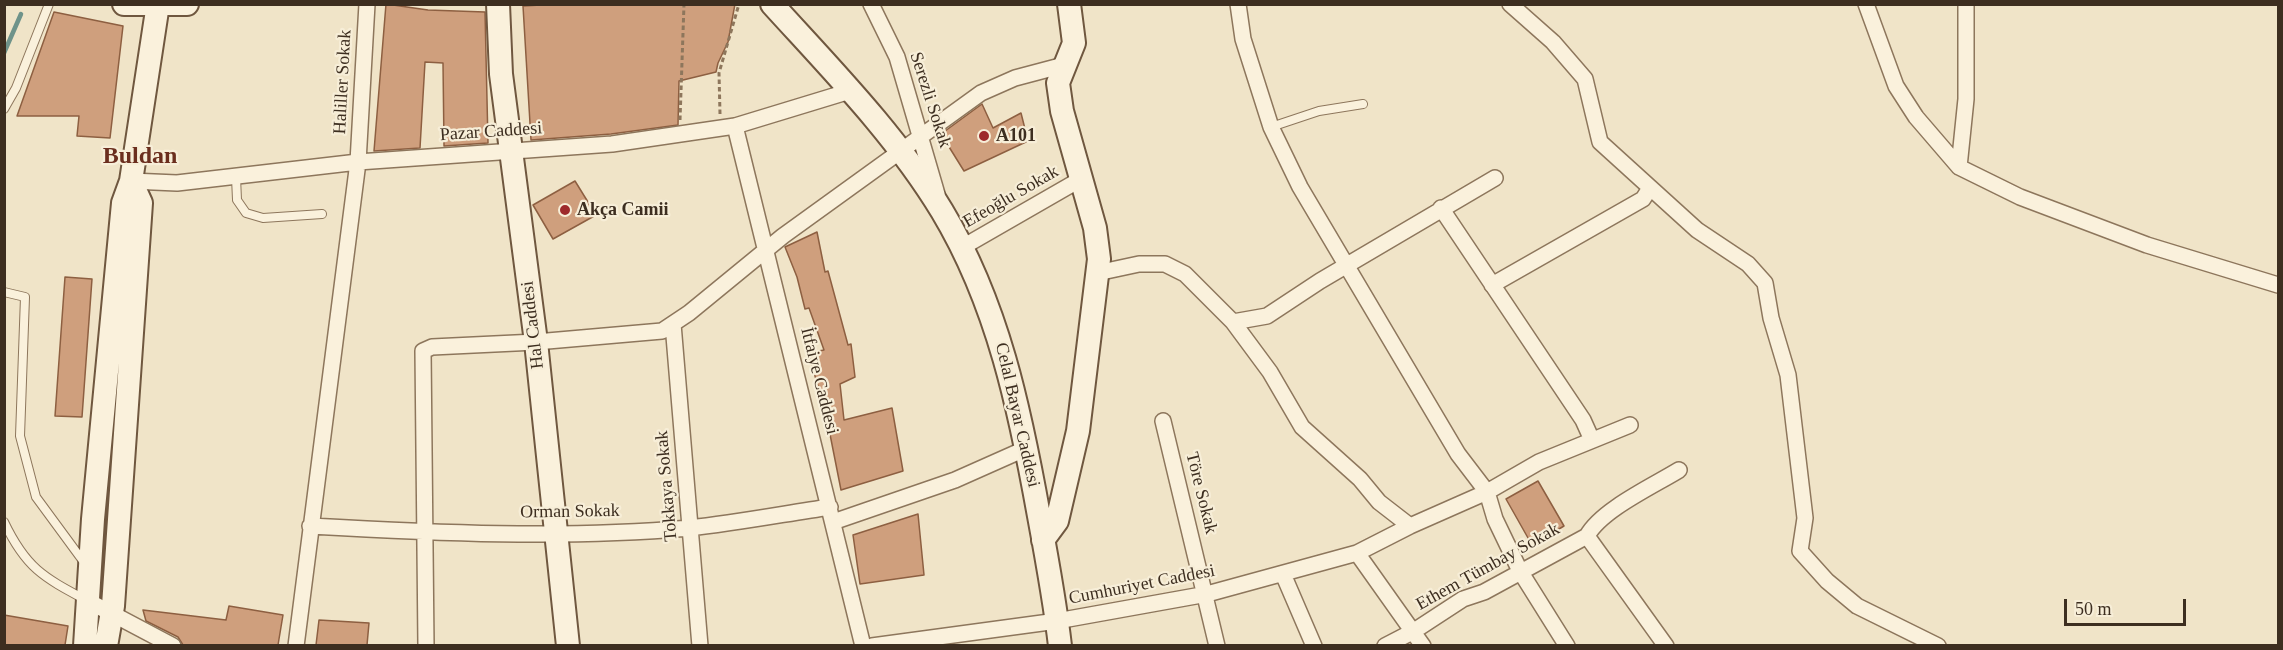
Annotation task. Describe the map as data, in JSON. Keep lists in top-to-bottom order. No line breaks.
{"streets":{"street":["Haliller Sokak","Serezli Sokak","Pazar Caddesi","Efeoğlu Sokak","Hal Caddesi","İtfaiye Caddesi","Celal Bayar Caddesi","Tokkaya Sokak","Töre Sokak","Orman Sokak","Ethem Tümbay Sokak","Cumhuriyet Caddesi"]},"crossings":[["Haliller Sokak","Pazar Caddesi"],["Haliller Sokak","Orman Sokak"],["Serezli Sokak","Celal Bayar Caddesi"],["Pazar Caddesi","Hal Caddesi"],["Pazar Caddesi","İtfaiye Caddesi"],["Pazar Caddesi","Celal Bayar Caddesi"],["Efeoğlu Sokak","Celal Bayar Caddesi"],["Hal Caddesi","Orman Sokak"],["İtfaiye Caddesi","Orman Sokak"],["Celal Bayar Caddesi","Cumhuriyet Caddesi"],["Tokkaya Sokak","Orman Sokak"],["Töre Sokak","Cumhuriyet Caddesi"]],"districts":["Buldan"],"places":["A101","Akça Camii"],"scale_bar":"50 m"}
